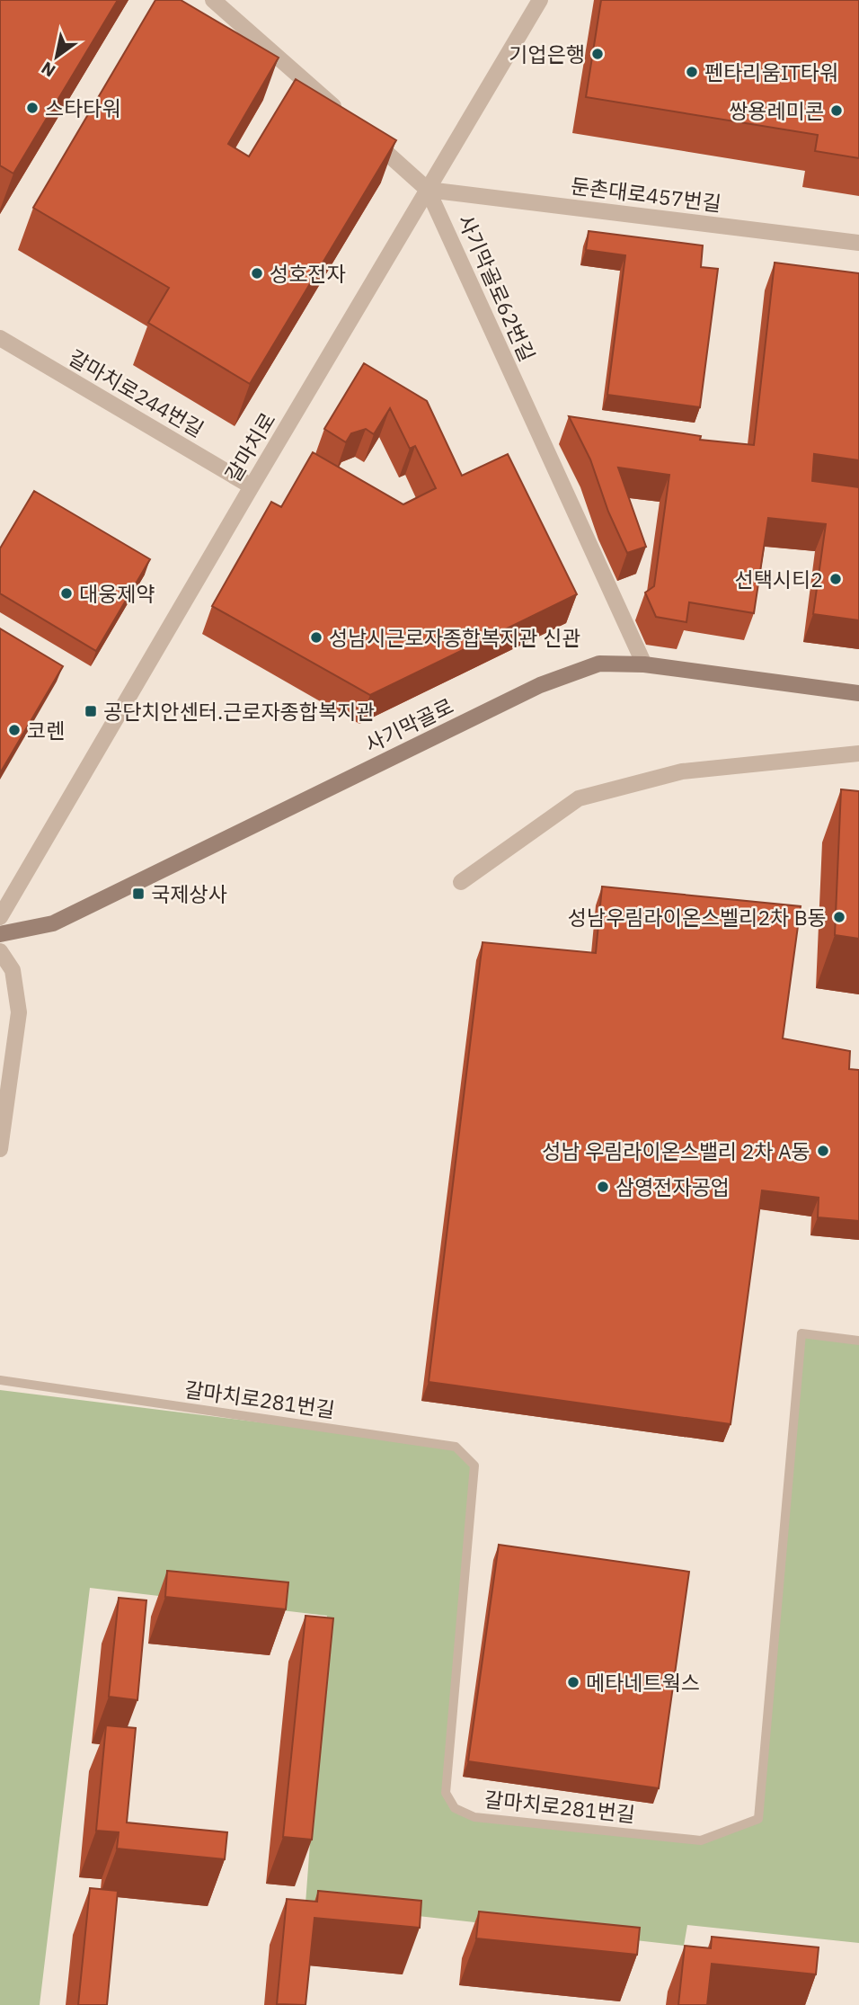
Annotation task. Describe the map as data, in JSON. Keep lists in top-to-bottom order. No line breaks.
{"streets":{"street":["둔촌대로457번길","사기막골로62번길","갈마치로244번길","갈마치로","사기막골로"],"lane":["갈마치로281번길"]},"crossings":[["둔촌대로457번길","사기막골로62번길"],["둔촌대로457번길","갈마치로"],["사기막골로62번길","갈마치로"],["사기막골로62번길","사기막골로"],["갈마치로244번길","갈마치로"]],"places":{"other":["기업은행","펜타리움IT타워","스타타워","쌍용레미콘","성호전자","선택시티2","대웅제약","성남시근로자종합복지관 신관","코렌","성남우림라이온스벨리2차 B동","성남 우림라이온스밸리 2차 A동","삼영전자공업","메타네트웍스"],"transit":["공단치안센터.근로자종합복지관","국제상사"]},"north":"bottom left"}
